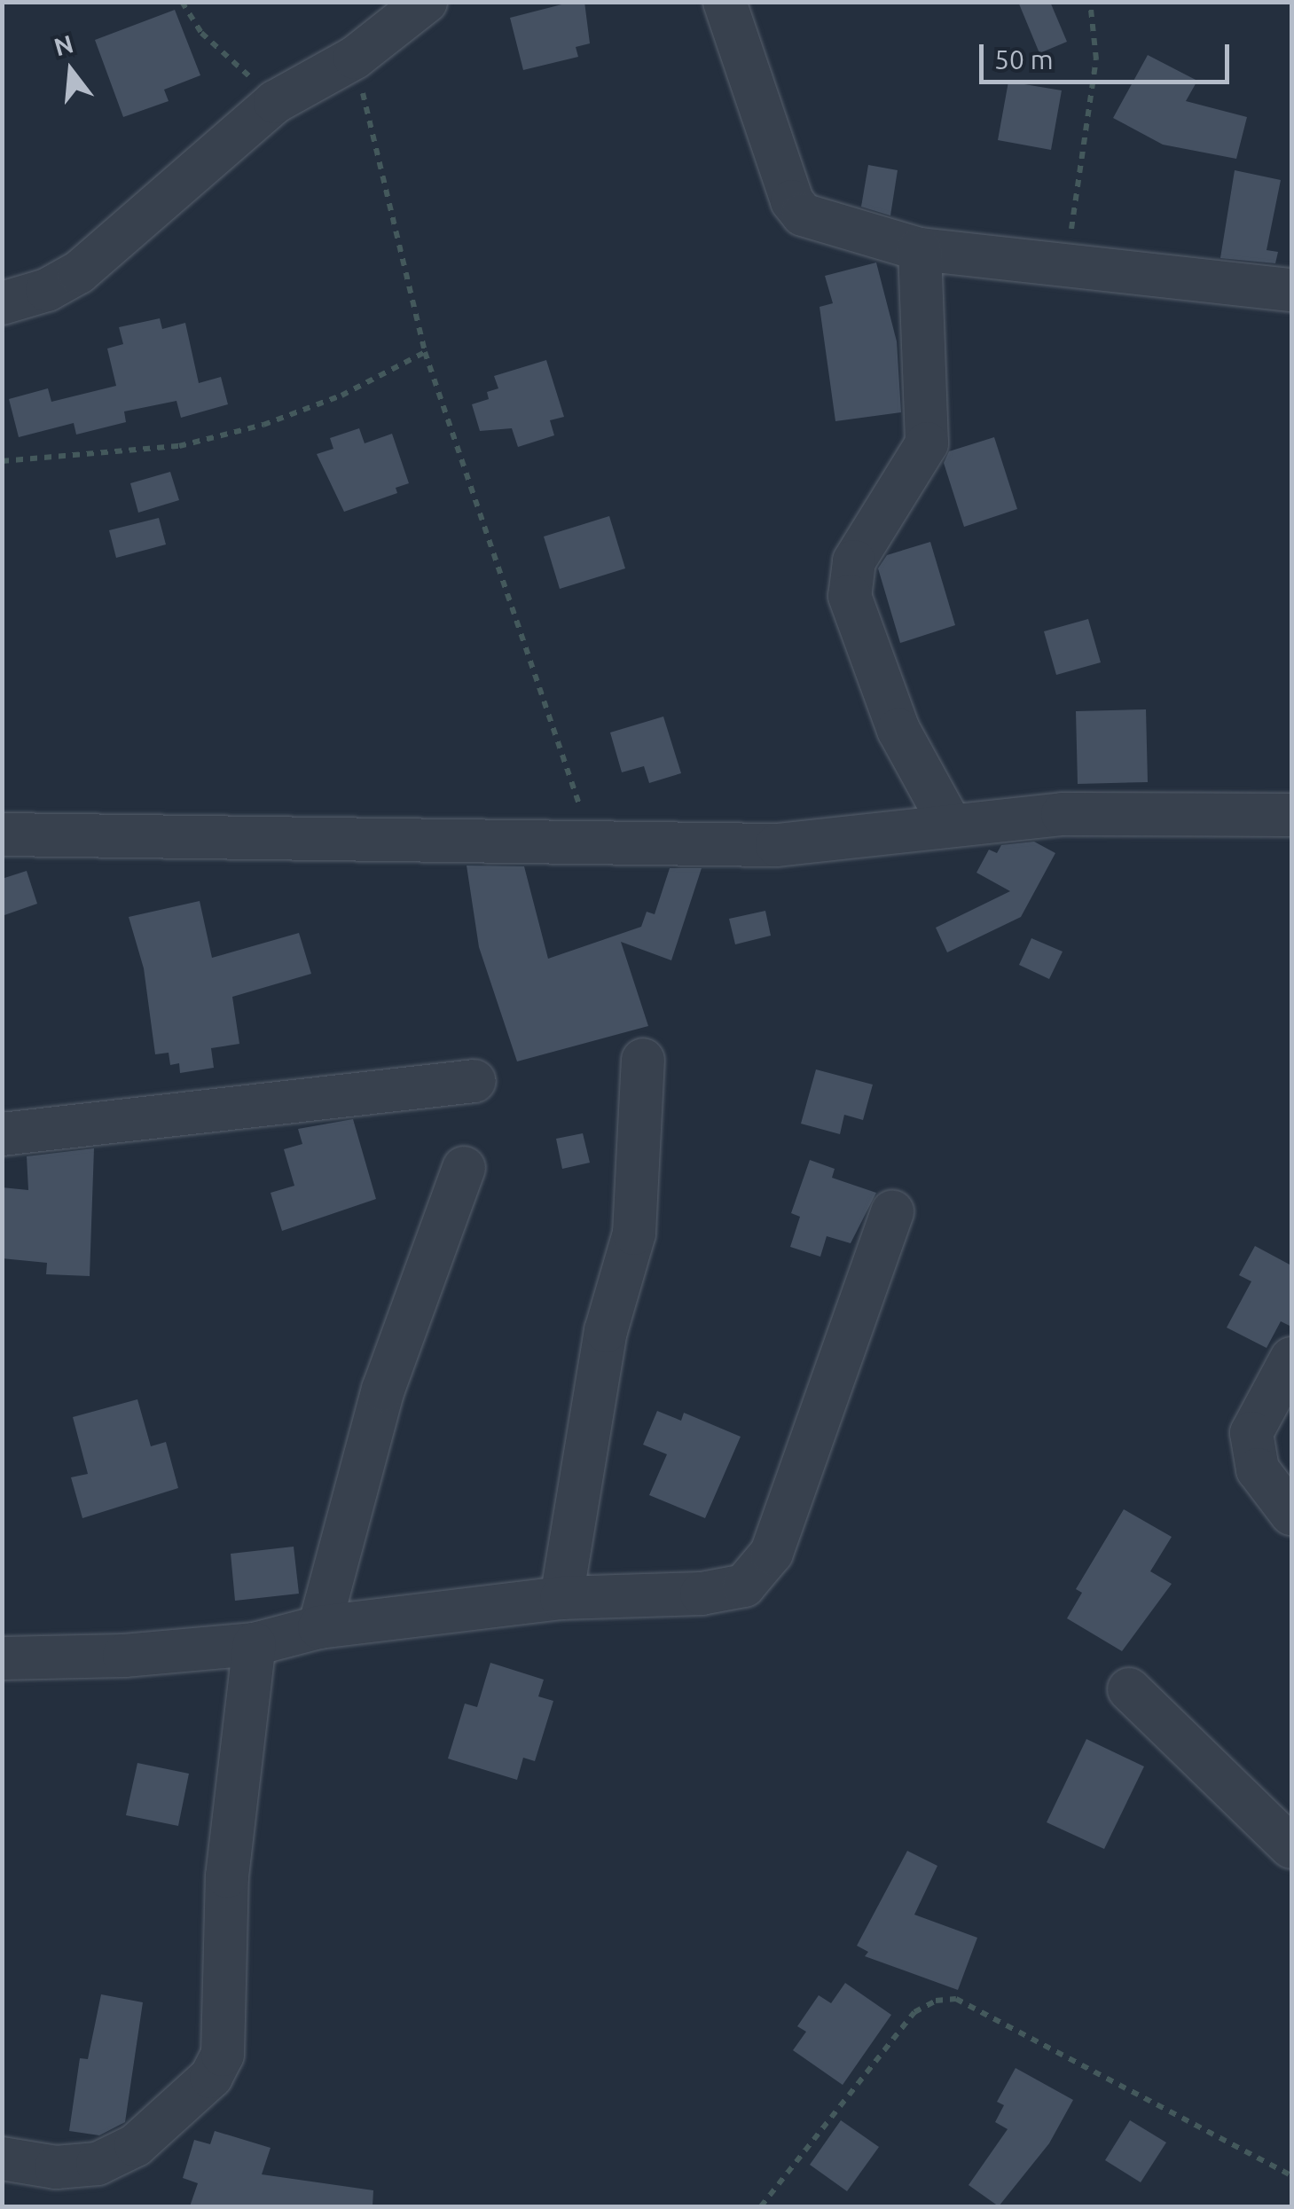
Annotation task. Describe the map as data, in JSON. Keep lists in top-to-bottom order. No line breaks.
{"scale_bar":"50 m","north":"top"}
